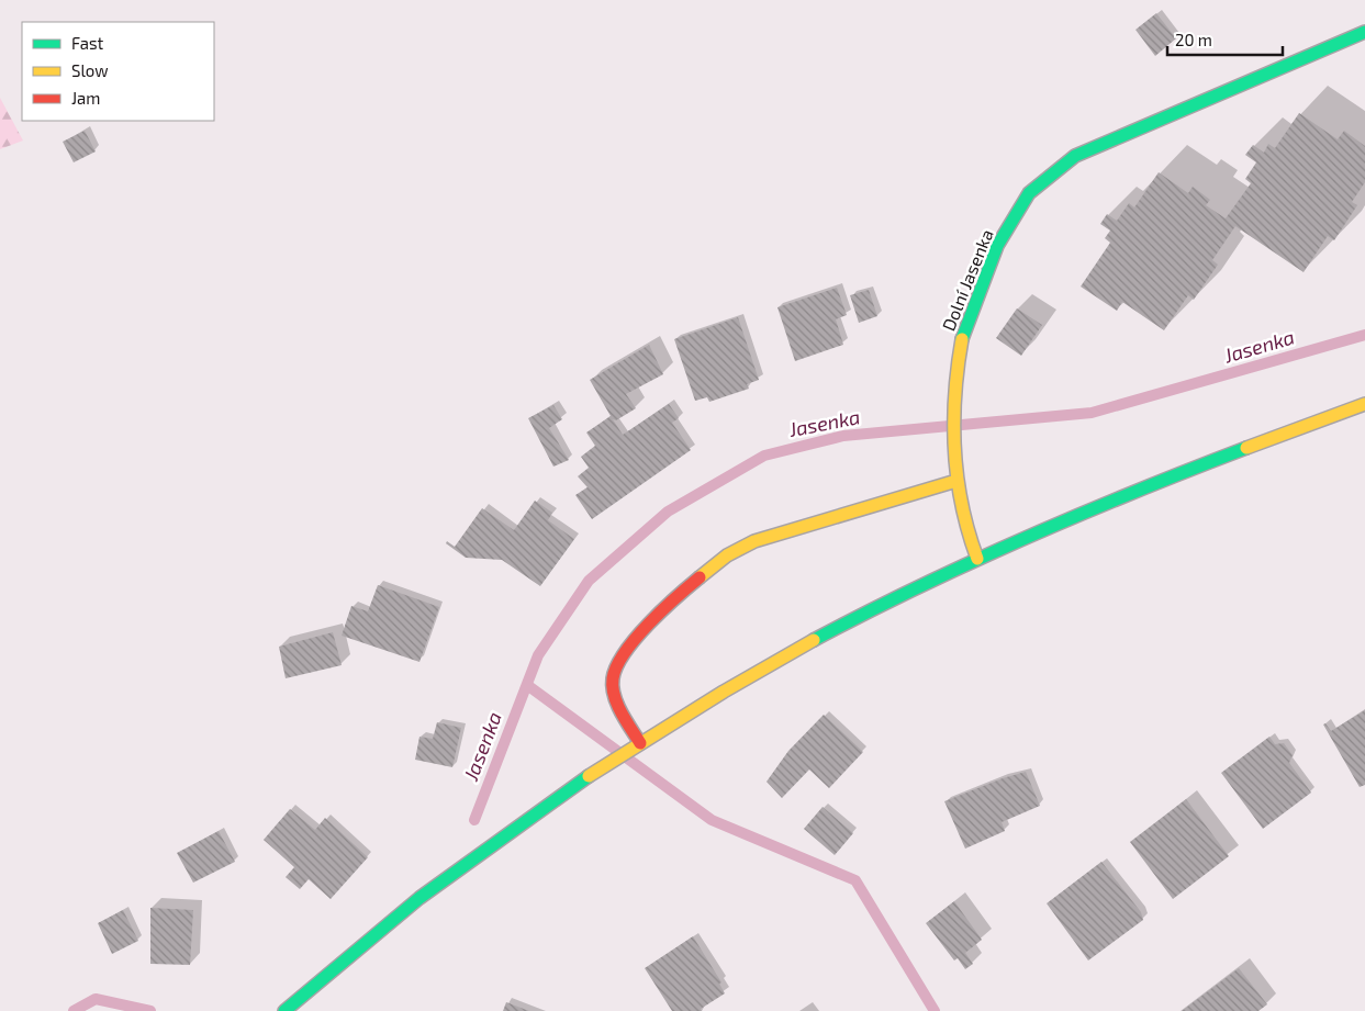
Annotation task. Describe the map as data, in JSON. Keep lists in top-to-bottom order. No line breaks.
{"streets":{"street":["Dolní Jasenka"]},"water":["Jasenka"],"legend":["Fast","Slow","Jam"],"scale_bar":"20 m"}
